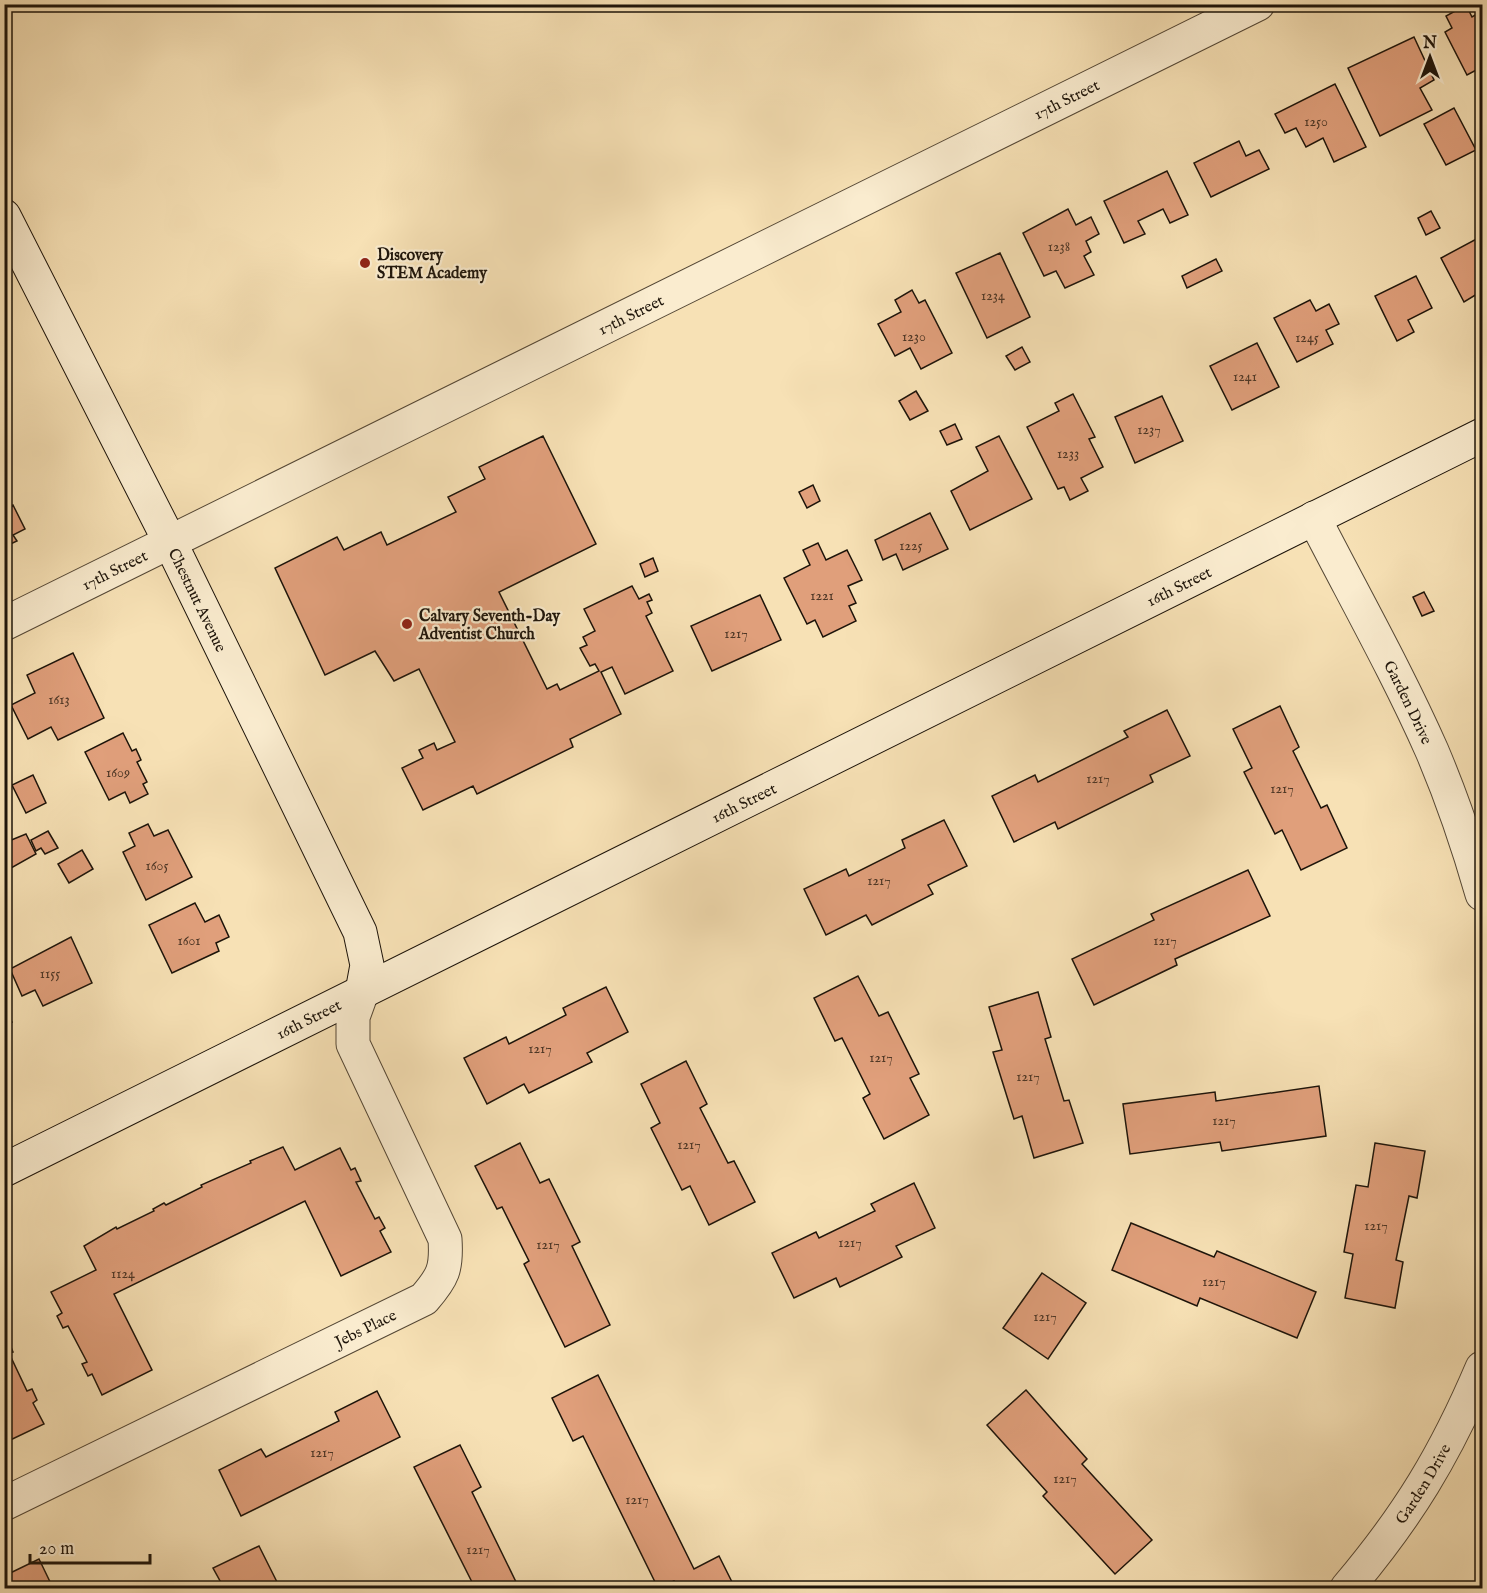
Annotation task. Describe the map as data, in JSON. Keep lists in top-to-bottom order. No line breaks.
{"streets":{"street":["17th Street","16th Street","Chestnut Avenue","Garden Drive","Jebs Place"]},"crossings":[["17th Street","Chestnut Avenue"],["16th Street","Chestnut Avenue"],["16th Street","Garden Drive"],["16th Street","Jebs Place"],["Chestnut Avenue","Jebs Place"]],"places":["Discovery STEM Academy","Calvary Seventh-Day Adventist Church"],"house_numbers":["1250","1238","1234","1230","1245","1241","1237","1233","1225","1221","1217","1613","1609","1217","1217","1605","1217","1601","1217","1155","1217","1217","1217","1217","1217","1217","1217","1217","1124","1217","1217","1217","1217","1217","1217"],"scale_bar":"20 m","north":"top"}
